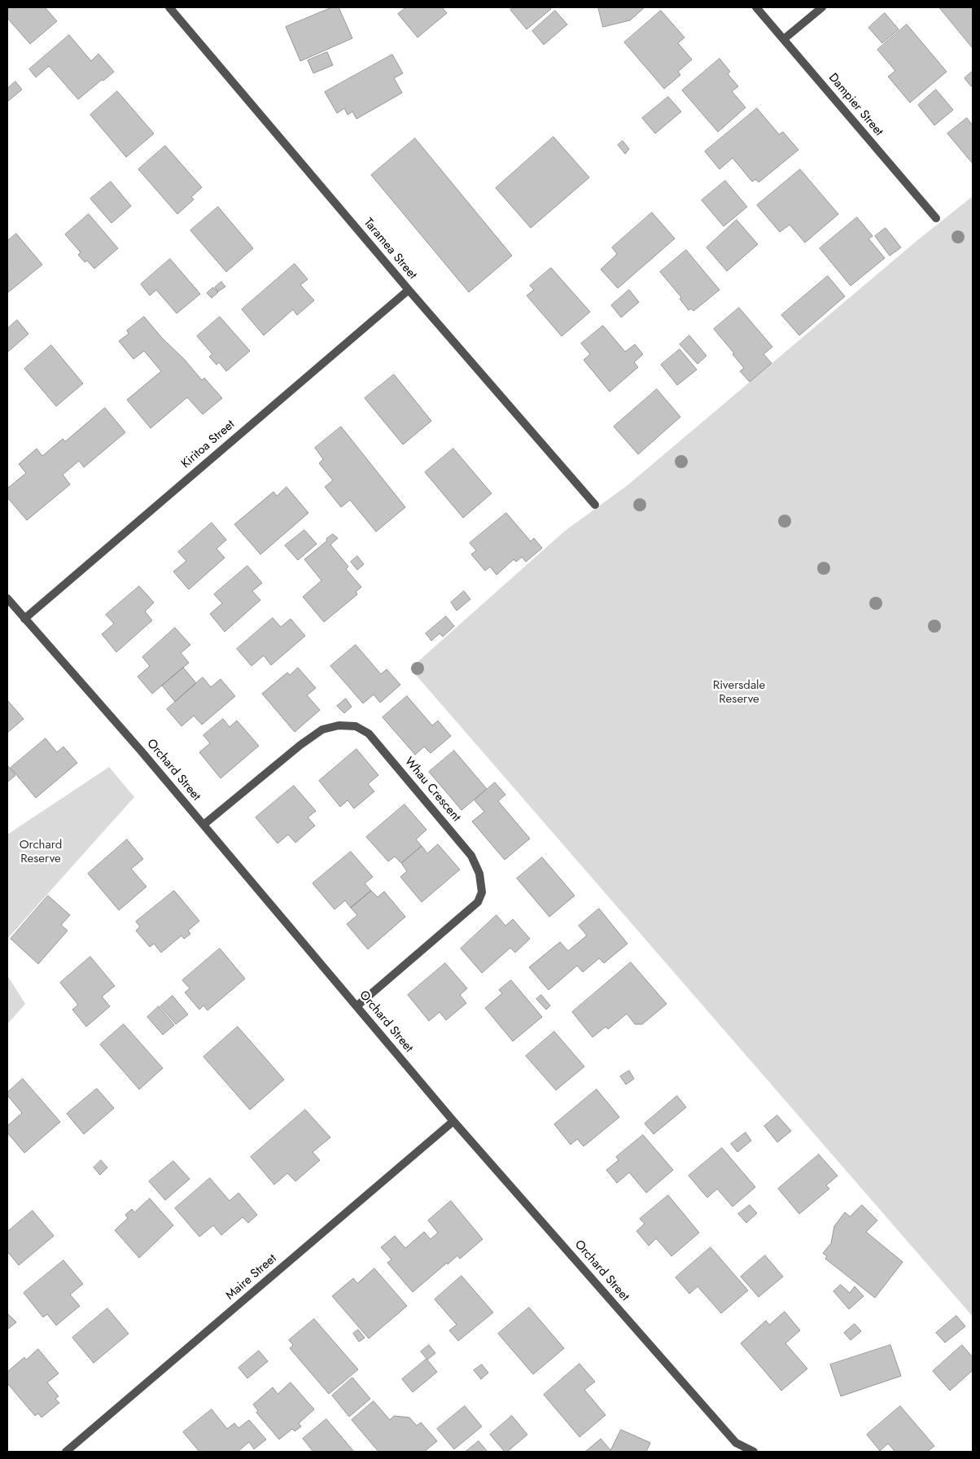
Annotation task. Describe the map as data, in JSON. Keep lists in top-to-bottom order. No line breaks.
{"streets":{"street":["Dampier Street","Taramea Street","Kiritoa Street","Orchard Street","Whau Crescent","Maire Street"]},"crossings":[["Taramea Street","Kiritoa Street"],["Kiritoa Street","Orchard Street"],["Orchard Street","Whau Crescent"],["Orchard Street","Maire Street"]],"parks":["Riversdale Reserve","Orchard Reserve"]}
